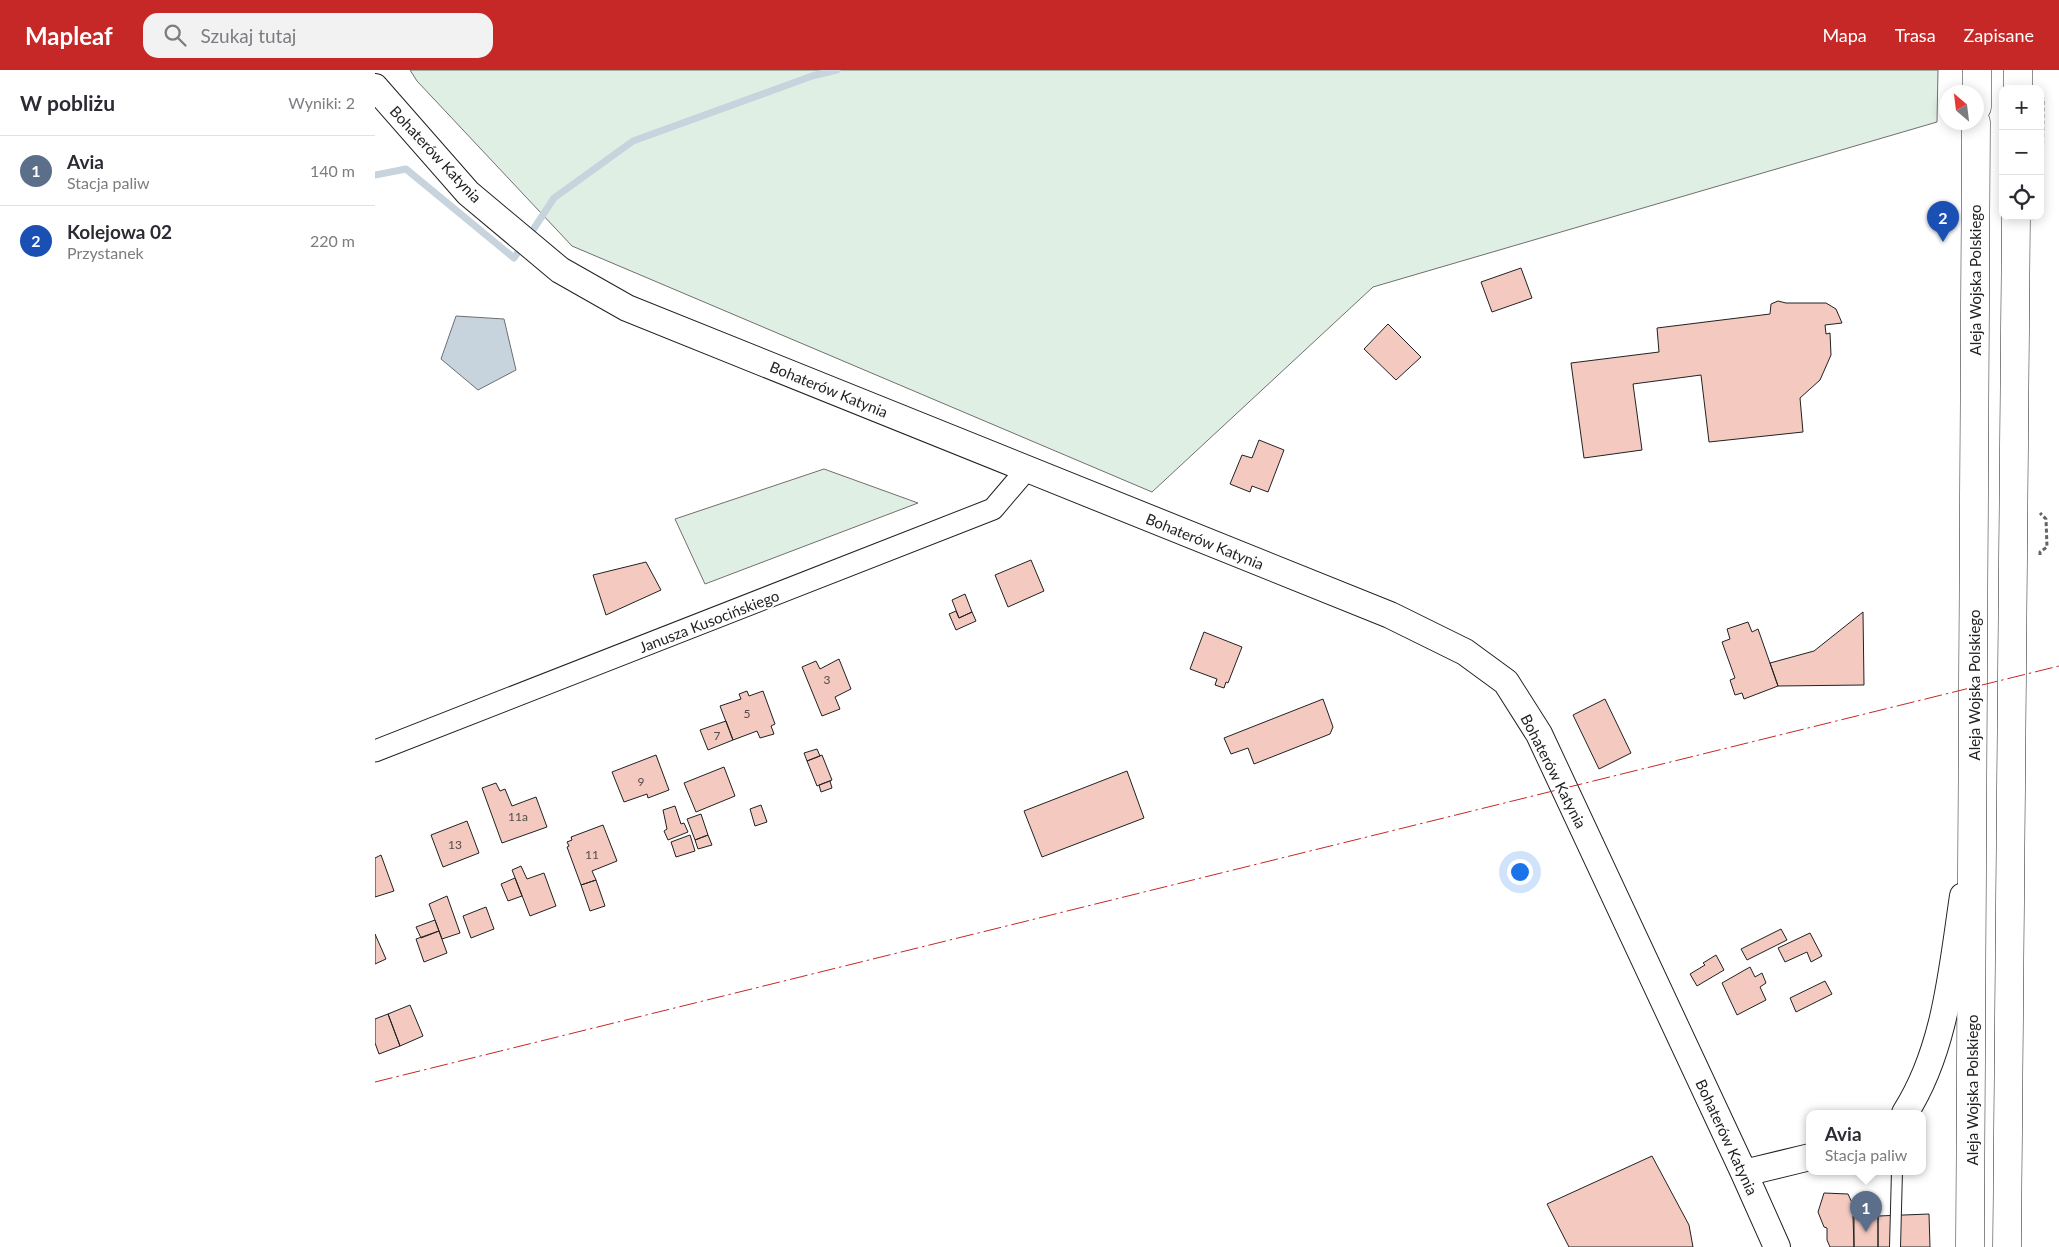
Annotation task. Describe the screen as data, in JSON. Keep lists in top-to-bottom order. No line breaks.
{"streets":{"main road":["Aleja Wojska Polskiego"],"street":["Bohaterów Katynia","Janusza Kusocińskiego"]},"crossings":[["Bohaterów Katynia","Janusza Kusocińskiego"]],"house_numbers":["3","5","7","9","11a","13","11"],"north":"top left","page":{"header":"Mapleaf","search":"Szukaj tutaj","nav":["Mapa","Trasa","Zapisane"],"heading":["W pobliżu","Wyniki: 2"],"map_buttons":["+","−"],"list":[{"mark":"1","name":"Avia","note":"Stacja paliw","value":"140 m"},{"mark":"2","name":"Kolejowa 02","note":"Przystanek","value":"220 m"}],"pins":["2","1"],"popup":["Avia","Stacja paliw"]}}
